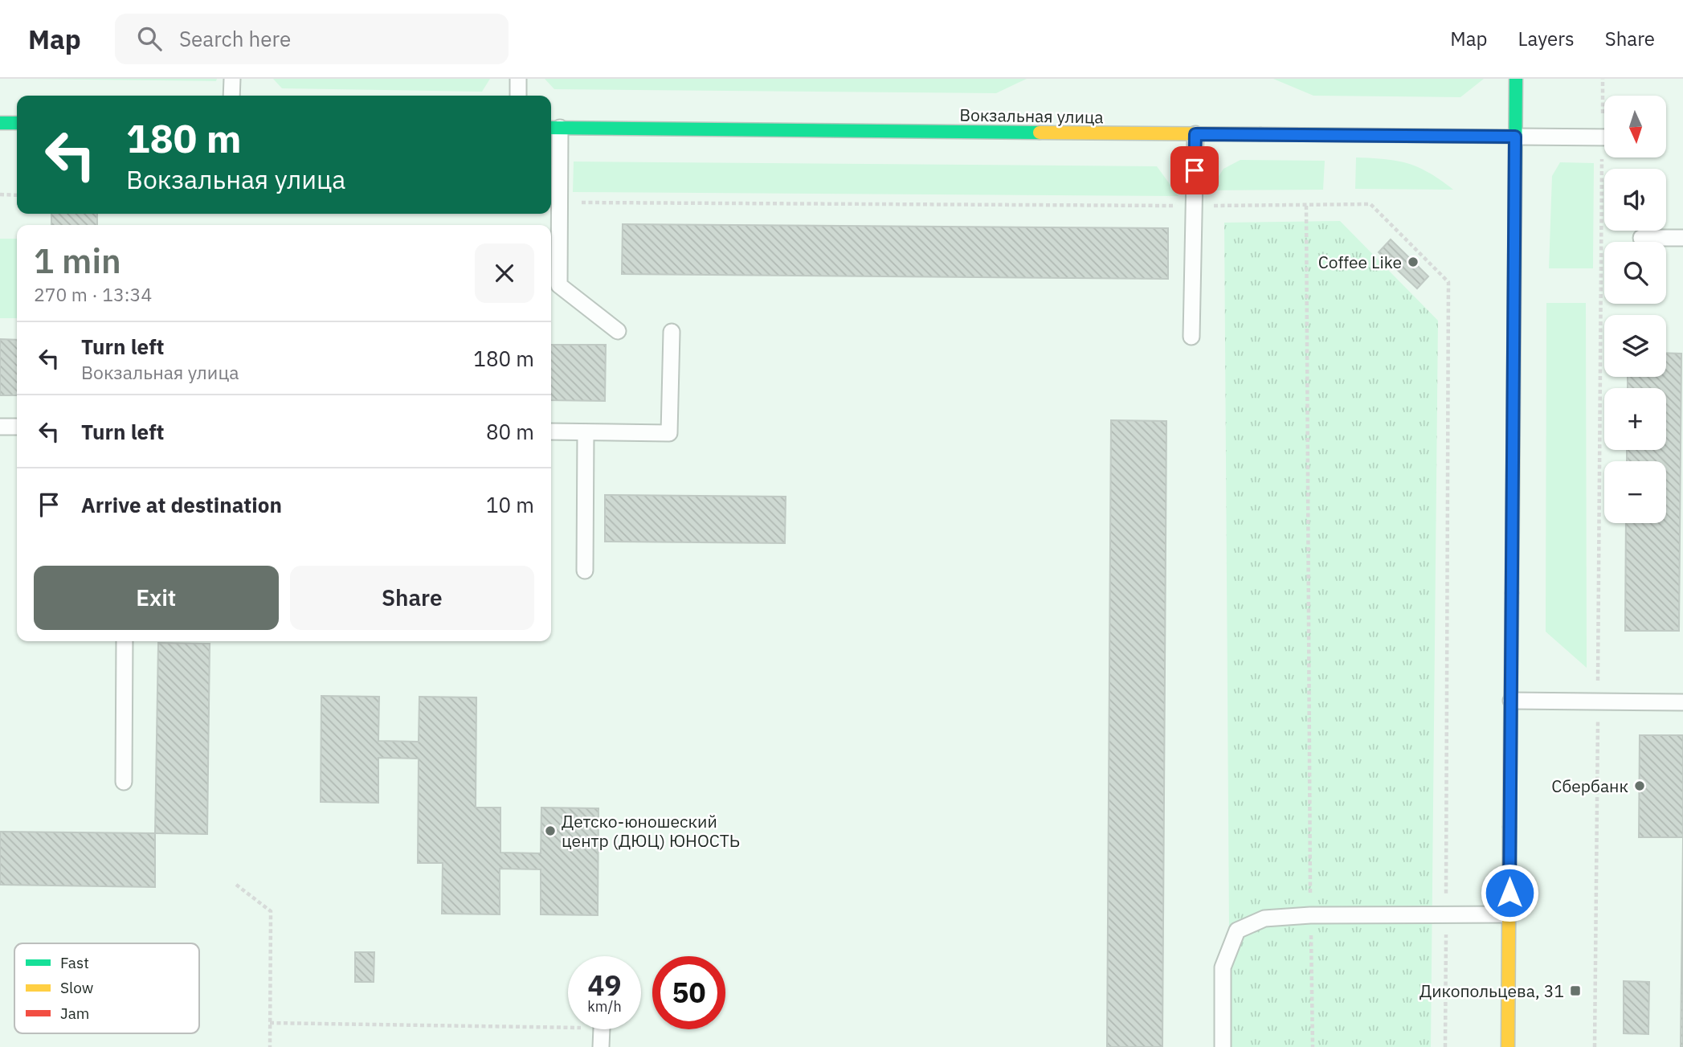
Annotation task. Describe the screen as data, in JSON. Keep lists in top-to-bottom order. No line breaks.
{"streets":{"main road":["Вокзальная улица"]},"places":{"other":["Coffee Like","Сбербанк","Детско-юношеский центр (ДЮЦ) ЮНОСТЬ"],"transit":["Дикопольцева, 31"]},"legend":["Fast","Slow","Jam"],"north":"bottom","page":{"header":"Map","search":"Search here","nav":["Map","Layers","Share"],"map_buttons":["+","−"],"turn":["180 m","Вокзальная улица"],"heading":["1 min","270 m · 13:34"],"list":[{"name":"Turn left","note":"Вокзальная улица","value":"180 m"},{"name":"Turn left","value":"80 m"},{"name":"Arrive at destination","value":"10 m"}],"buttons":["Exit","Share"],"speed":"49 km/h","limit":"50"}}
